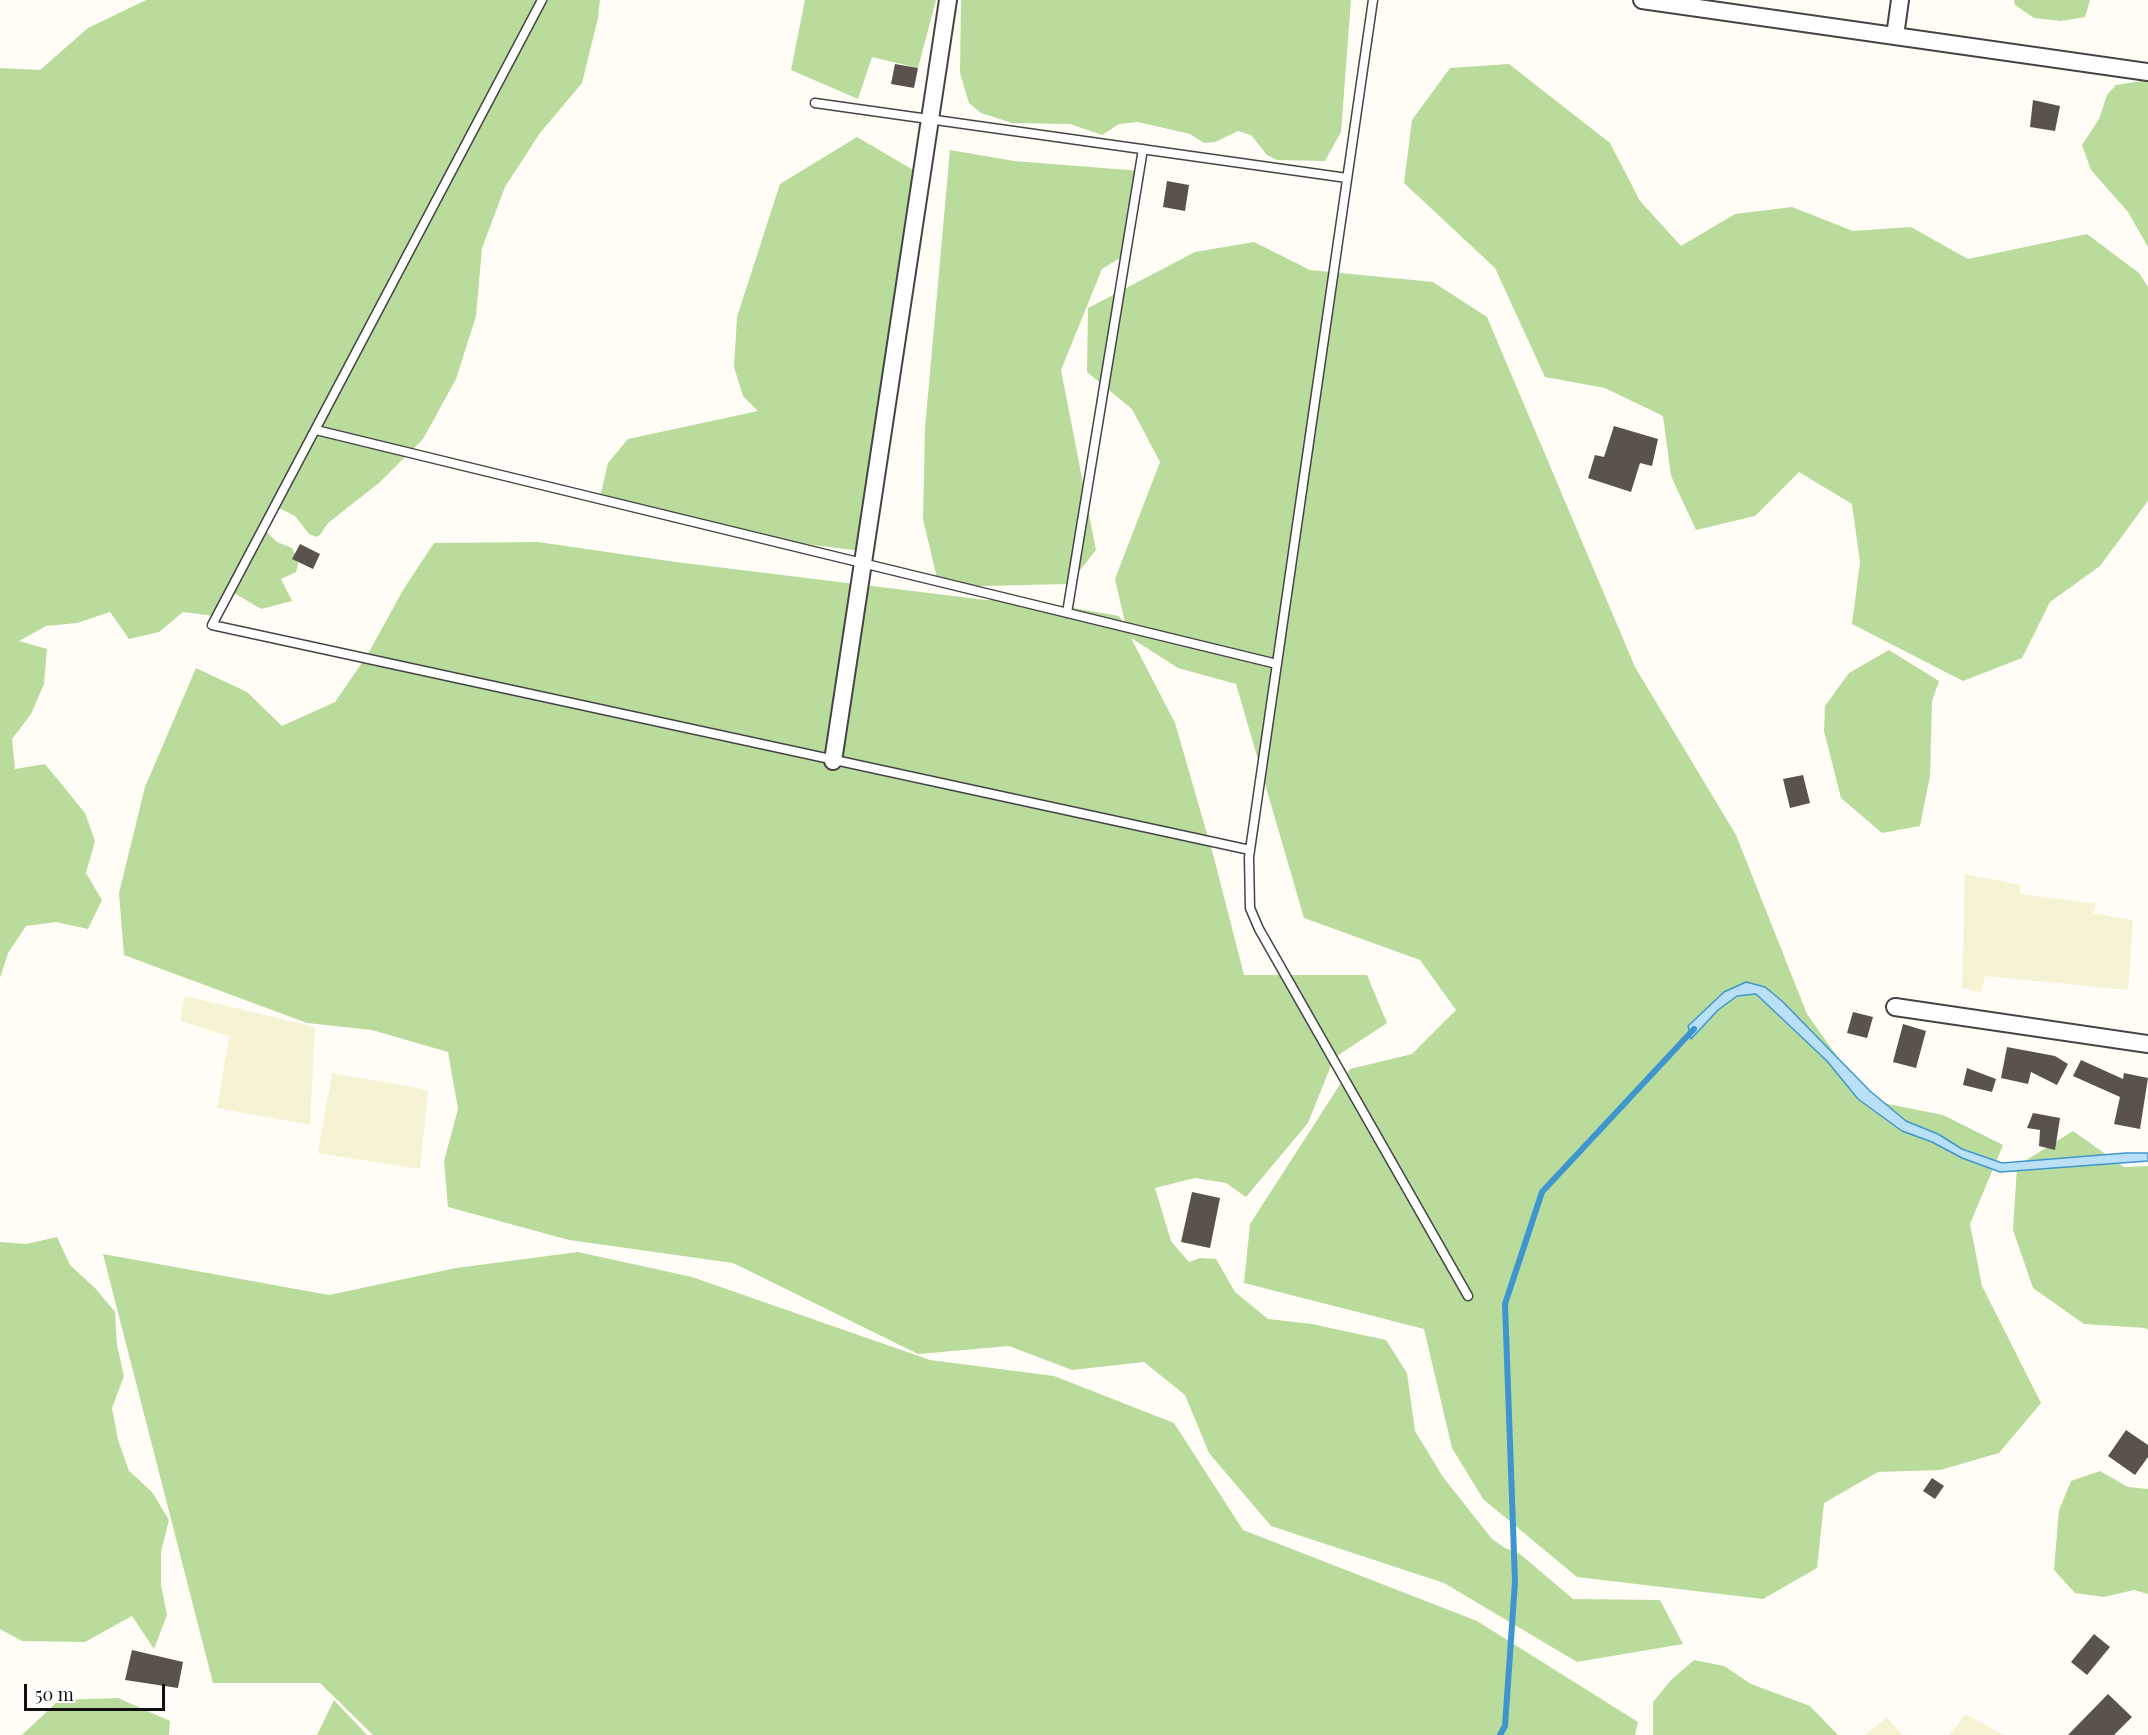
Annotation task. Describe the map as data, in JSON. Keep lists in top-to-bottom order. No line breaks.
{"scale_bar":"50 m"}
